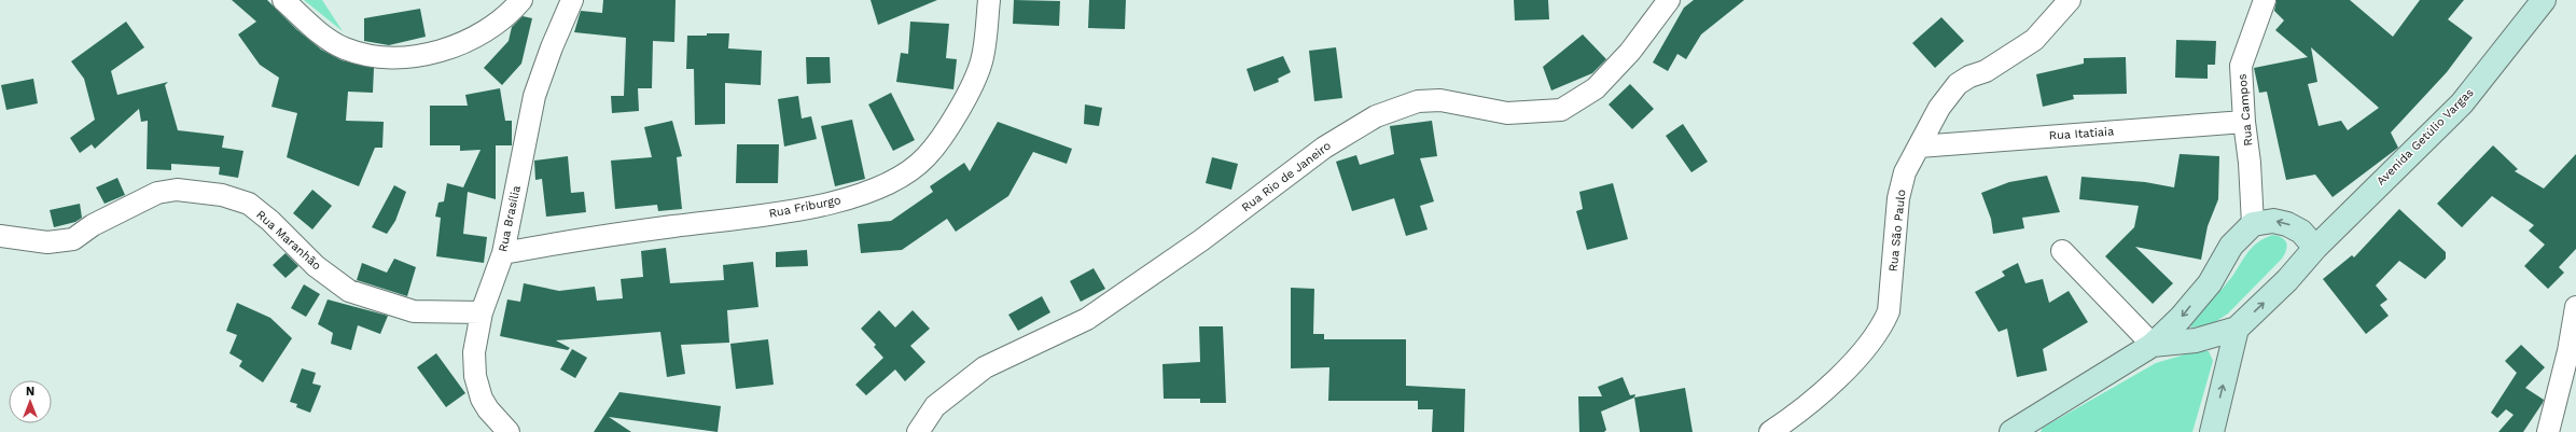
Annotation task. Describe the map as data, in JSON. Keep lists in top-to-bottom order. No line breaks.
{"streets":{"street":["Rua Campos","Rua Itatiaia","Avenida Getúlio Vargas","Rua Rio de Janeiro","Rua Friburgo","Rua Brasília","Rua São Paulo","Rua Maranhão"]},"crossings":[["Rua Campos","Rua Itatiaia"],["Rua Campos","Avenida Getúlio Vargas"],["Rua Itatiaia","Rua São Paulo"],["Rua Friburgo","Rua Brasília"],["Rua Brasília","Rua Maranhão"]],"north":"top"}
